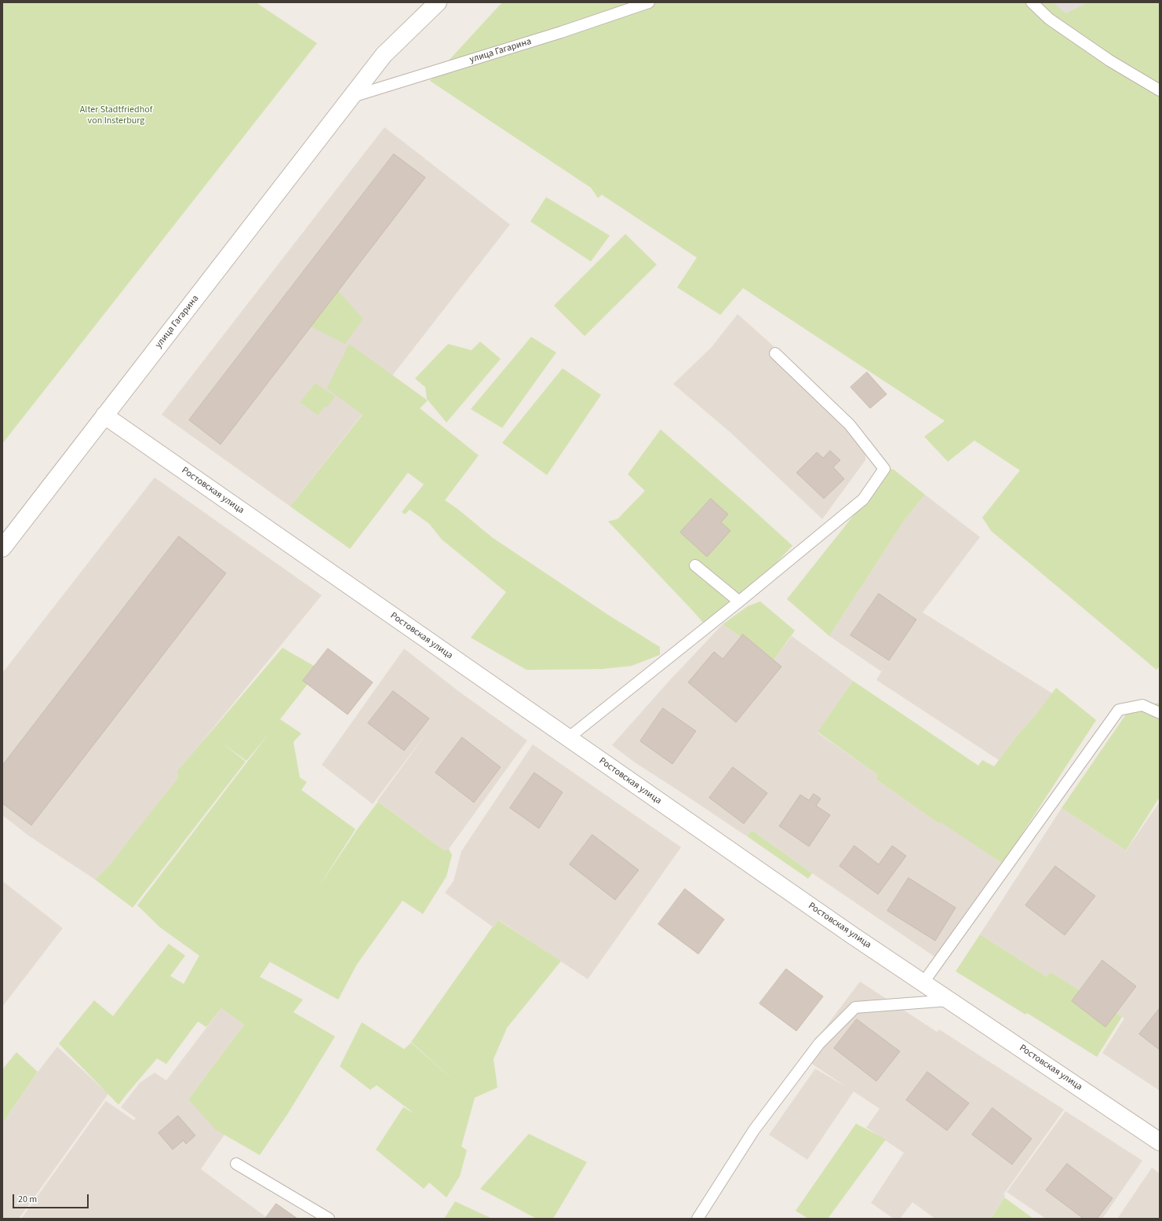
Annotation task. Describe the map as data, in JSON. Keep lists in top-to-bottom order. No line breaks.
{"streets":{"street":["улица Гагарина","Ростовская улица"]},"crossings":[["улица Гагарина","Ростовская улица"]],"parks":["Alter Stadtfriedhof von Insterburg"],"scale_bar":"20 m"}
